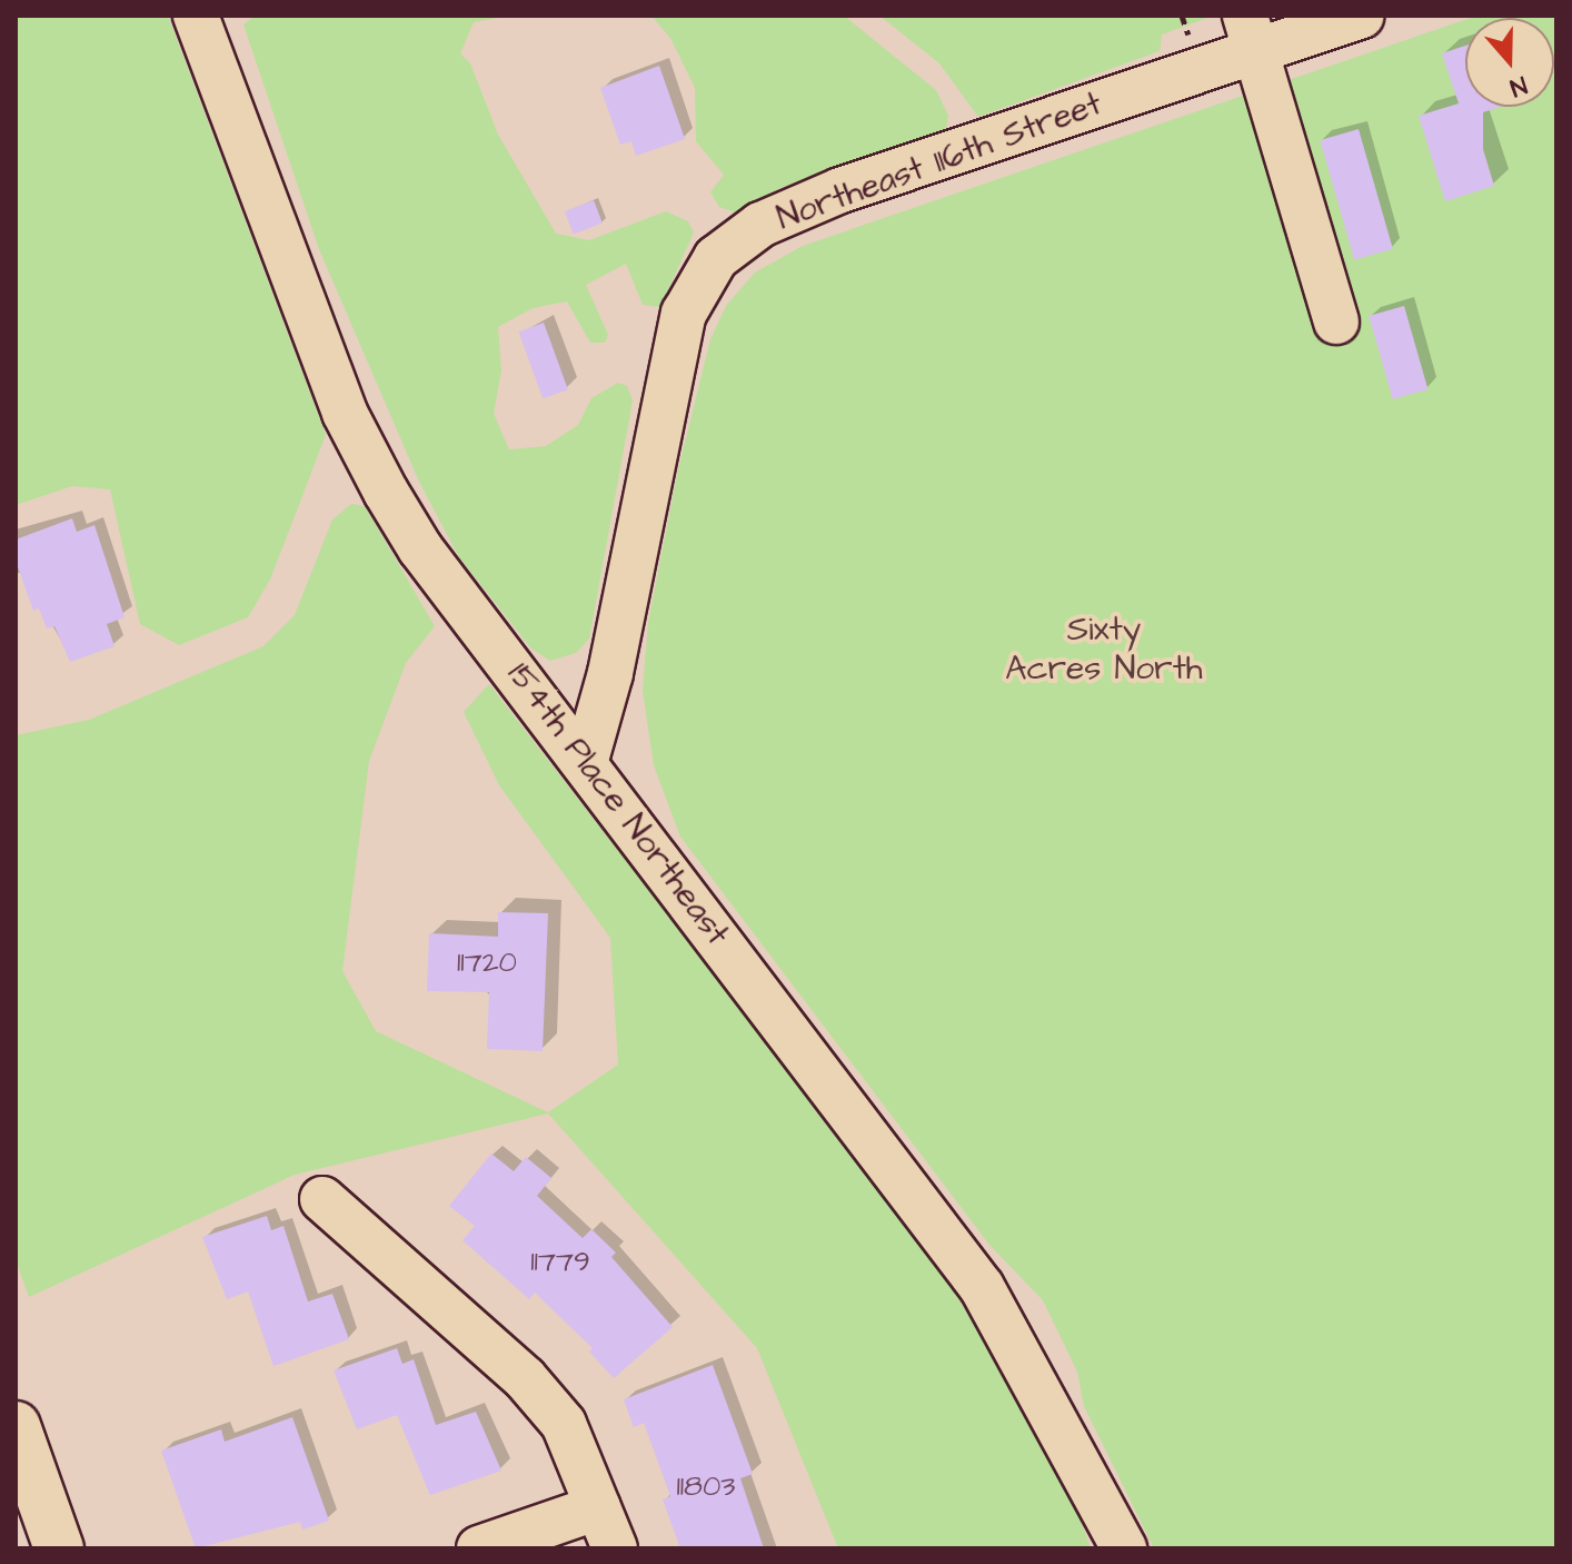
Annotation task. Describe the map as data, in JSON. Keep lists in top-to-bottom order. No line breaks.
{"streets":{"street":["Northeast 116th Street","154th Place Northeast"]},"crossings":[["Northeast 116th Street","154th Place Northeast"]],"parks":["Sixty Acres North"],"house_numbers":["11720","11779","11803"],"north":"bottom"}
